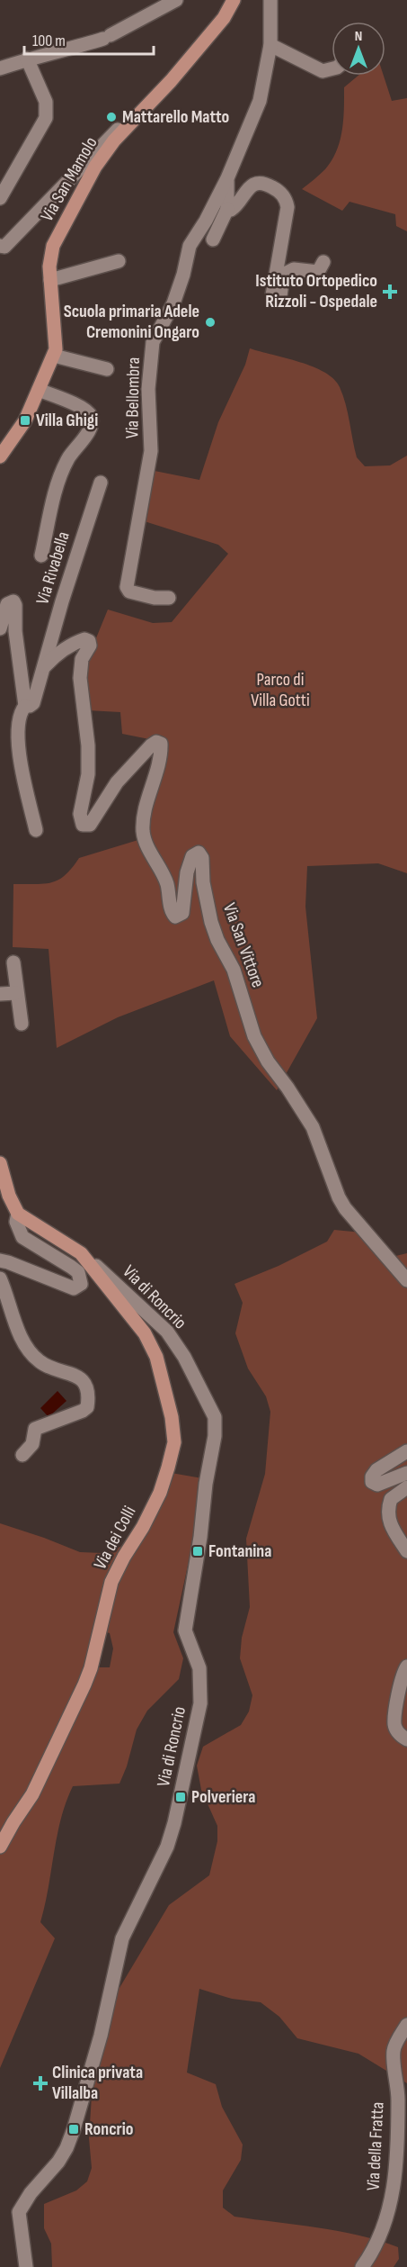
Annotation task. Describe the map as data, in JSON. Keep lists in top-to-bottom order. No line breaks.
{"streets":{"main road":["Via San Mamolo","Via dei Colli"],"street":["Via Bellombra","Via Rivabella","Via San Vittore","Via di Roncrio","Via della Fratta"]},"crossings":[["Via San Mamolo","Via Rivabella"],["Via Rivabella","Via San Vittore"],["Via di Roncrio","Via dei Colli"]],"parks":["Parco di Villa Gotti"],"places":{"other":["Mattarello Matto","Scuola primaria Adele Cremonini Ongaro"],"health":["Istituto Ortopedico Rizzoli - Ospedale","Clinica privata Villalba"],"transit":["Villa Ghigi","Fontanina","Polveriera","Roncrio"]},"scale_bar":"100 m","north":"top"}
